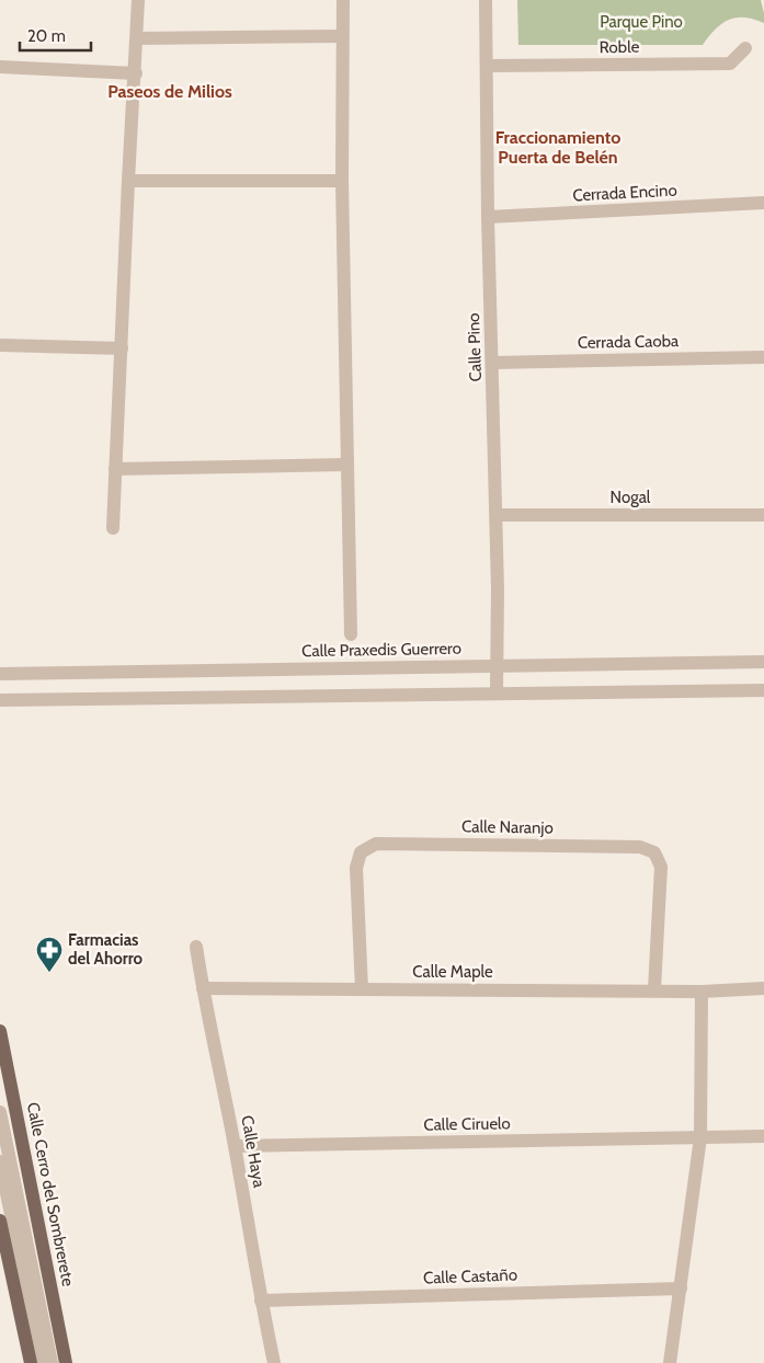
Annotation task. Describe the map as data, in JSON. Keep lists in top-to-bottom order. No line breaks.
{"streets":{"main road":["Calle Cerro del Sombrerete"],"street":["Roble","Cerrada Encino","Cerrada Caoba","Calle Pino","Nogal","Calle Praxedis Guerrero","Calle Naranjo","Calle Maple","Calle Ciruelo","Calle Haya","Calle Castaño"]},"crossings":[["Roble","Calle Pino"],["Cerrada Encino","Calle Pino"],["Cerrada Caoba","Calle Pino"],["Calle Pino","Nogal"],["Calle Pino","Calle Praxedis Guerrero"],["Calle Naranjo","Calle Maple"],["Calle Maple","Calle Haya"],["Calle Ciruelo","Calle Haya"],["Calle Haya","Calle Castaño"]],"districts":["Paseos de Milios","Fraccionamiento Puerta de Belén"],"parks":["Parque Pino"],"places":{"pharmacy":["Farmacias del Ahorro"]},"scale_bar":"20 m"}
